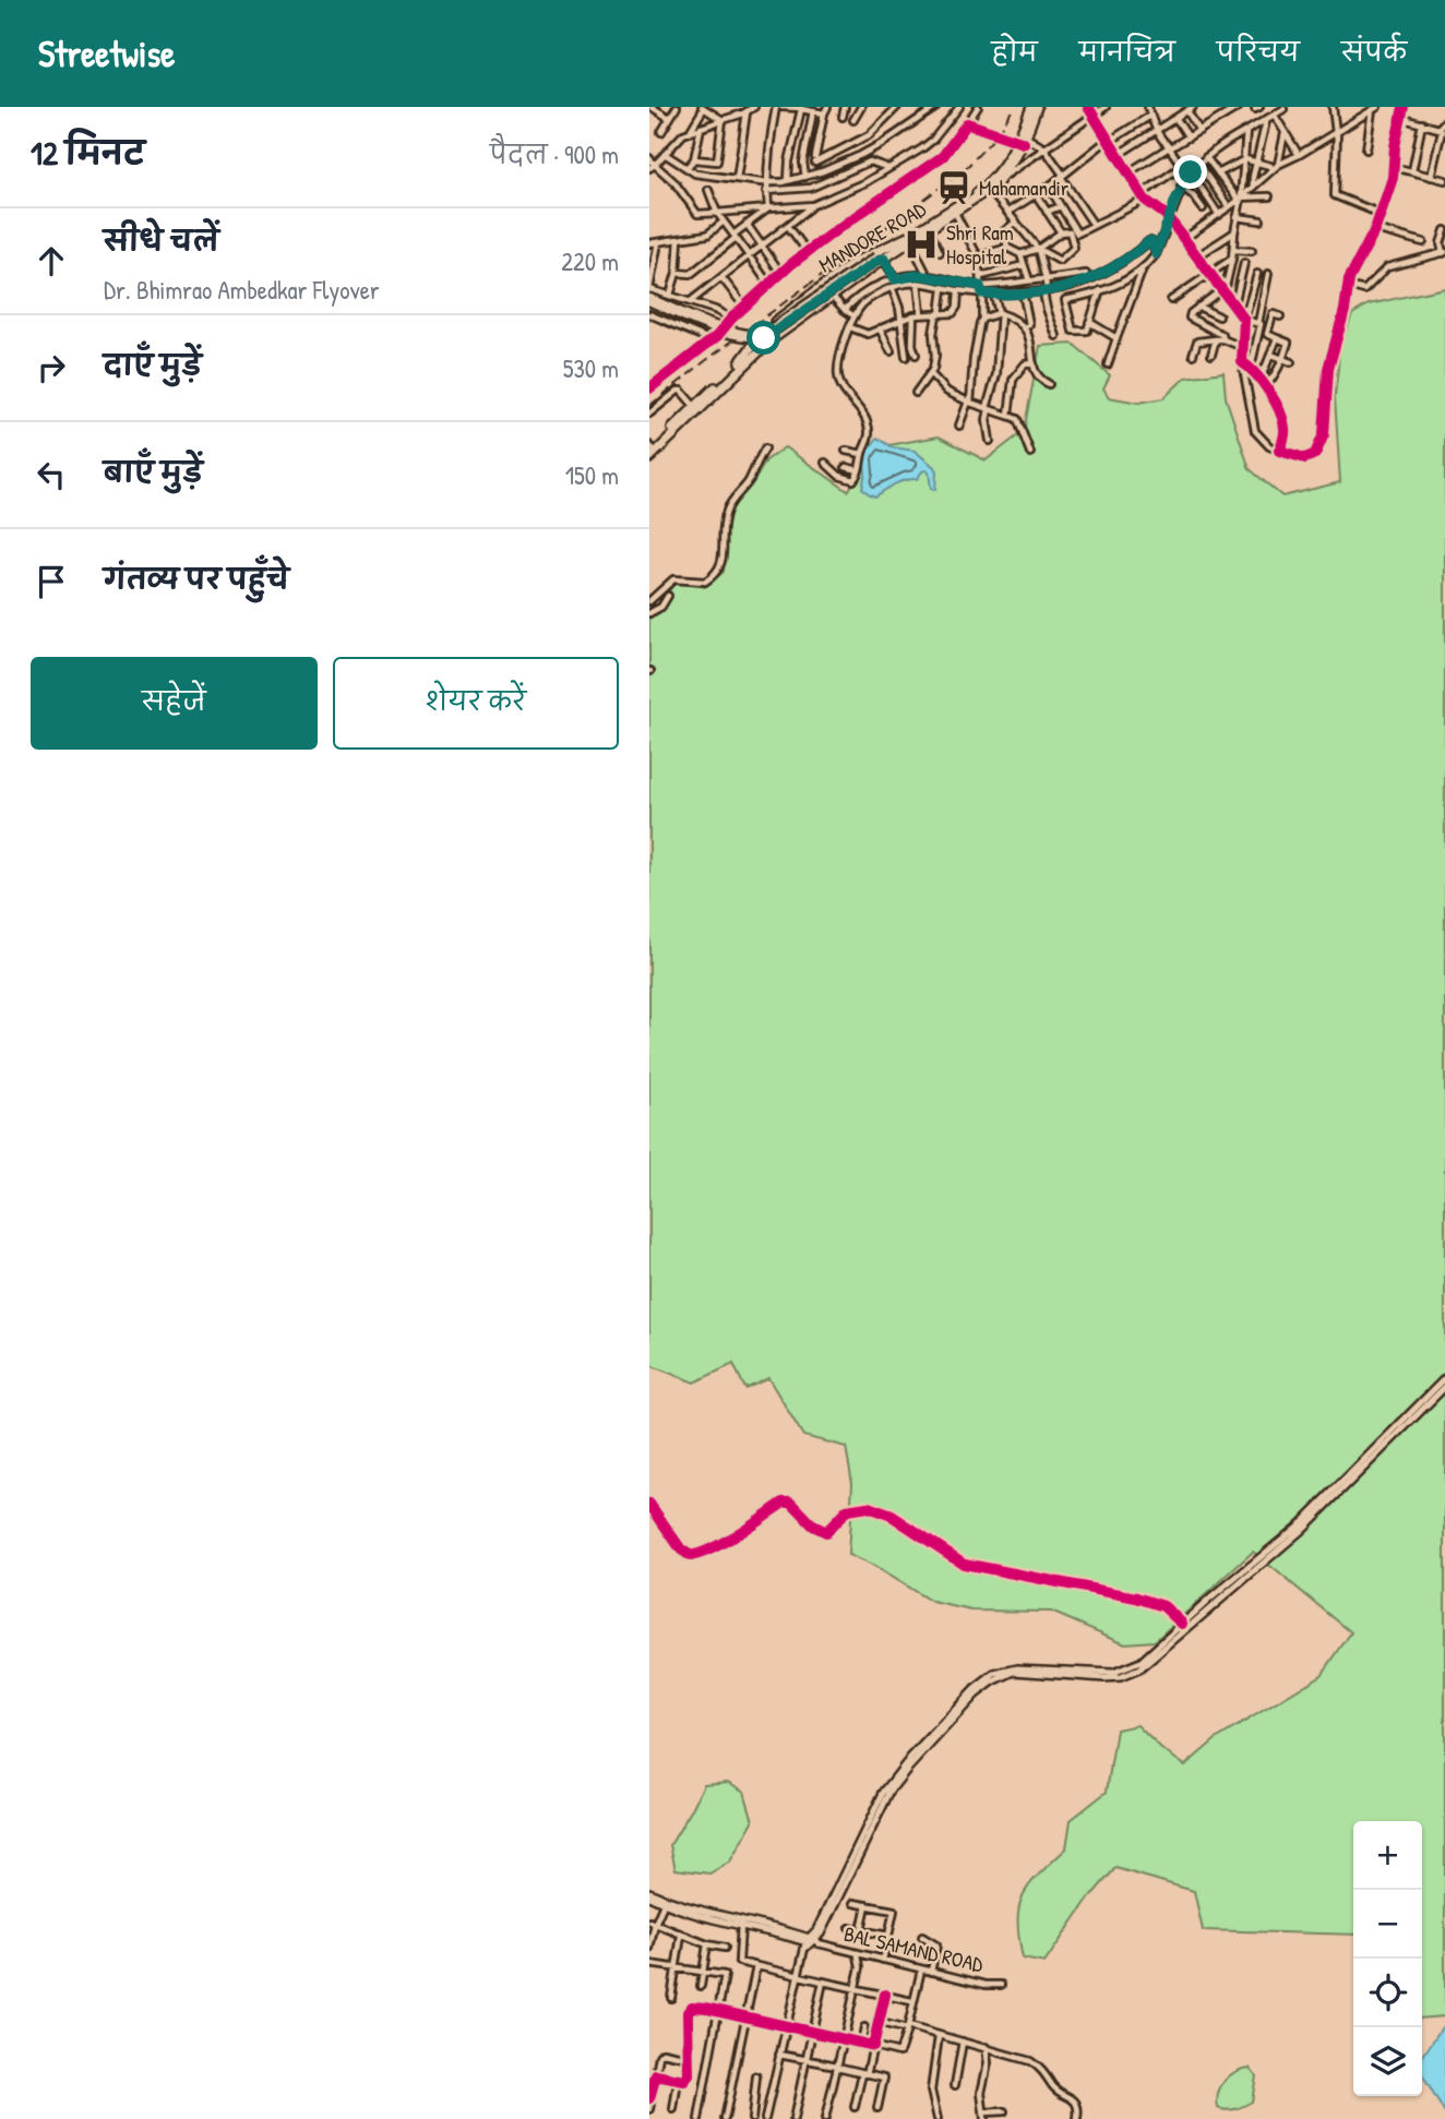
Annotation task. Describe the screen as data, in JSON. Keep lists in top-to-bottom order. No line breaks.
{"streets":{"highway":["MANDORE ROAD"],"main road":["BAL SAMAND ROAD"]},"places":{"station":["Mahamandir"],"hospital":["Shri Ram Hospital"]},"page":{"header":"Streetwise","nav":["होम","मानचित्र","परिचय","संपर्क"],"heading":["12 मिनट","पैदल · 900 m"],"list":[["सीधे चलें","Dr. Bhimrao Ambedkar Flyover","220 m"],["दाएँ मुड़ें","530 m"],["बाएँ मुड़ें","150 m"],"गंतव्य पर पहुँचे"],"buttons":["सहेजें","शेयर करें"],"map_buttons":["+","−"]}}
